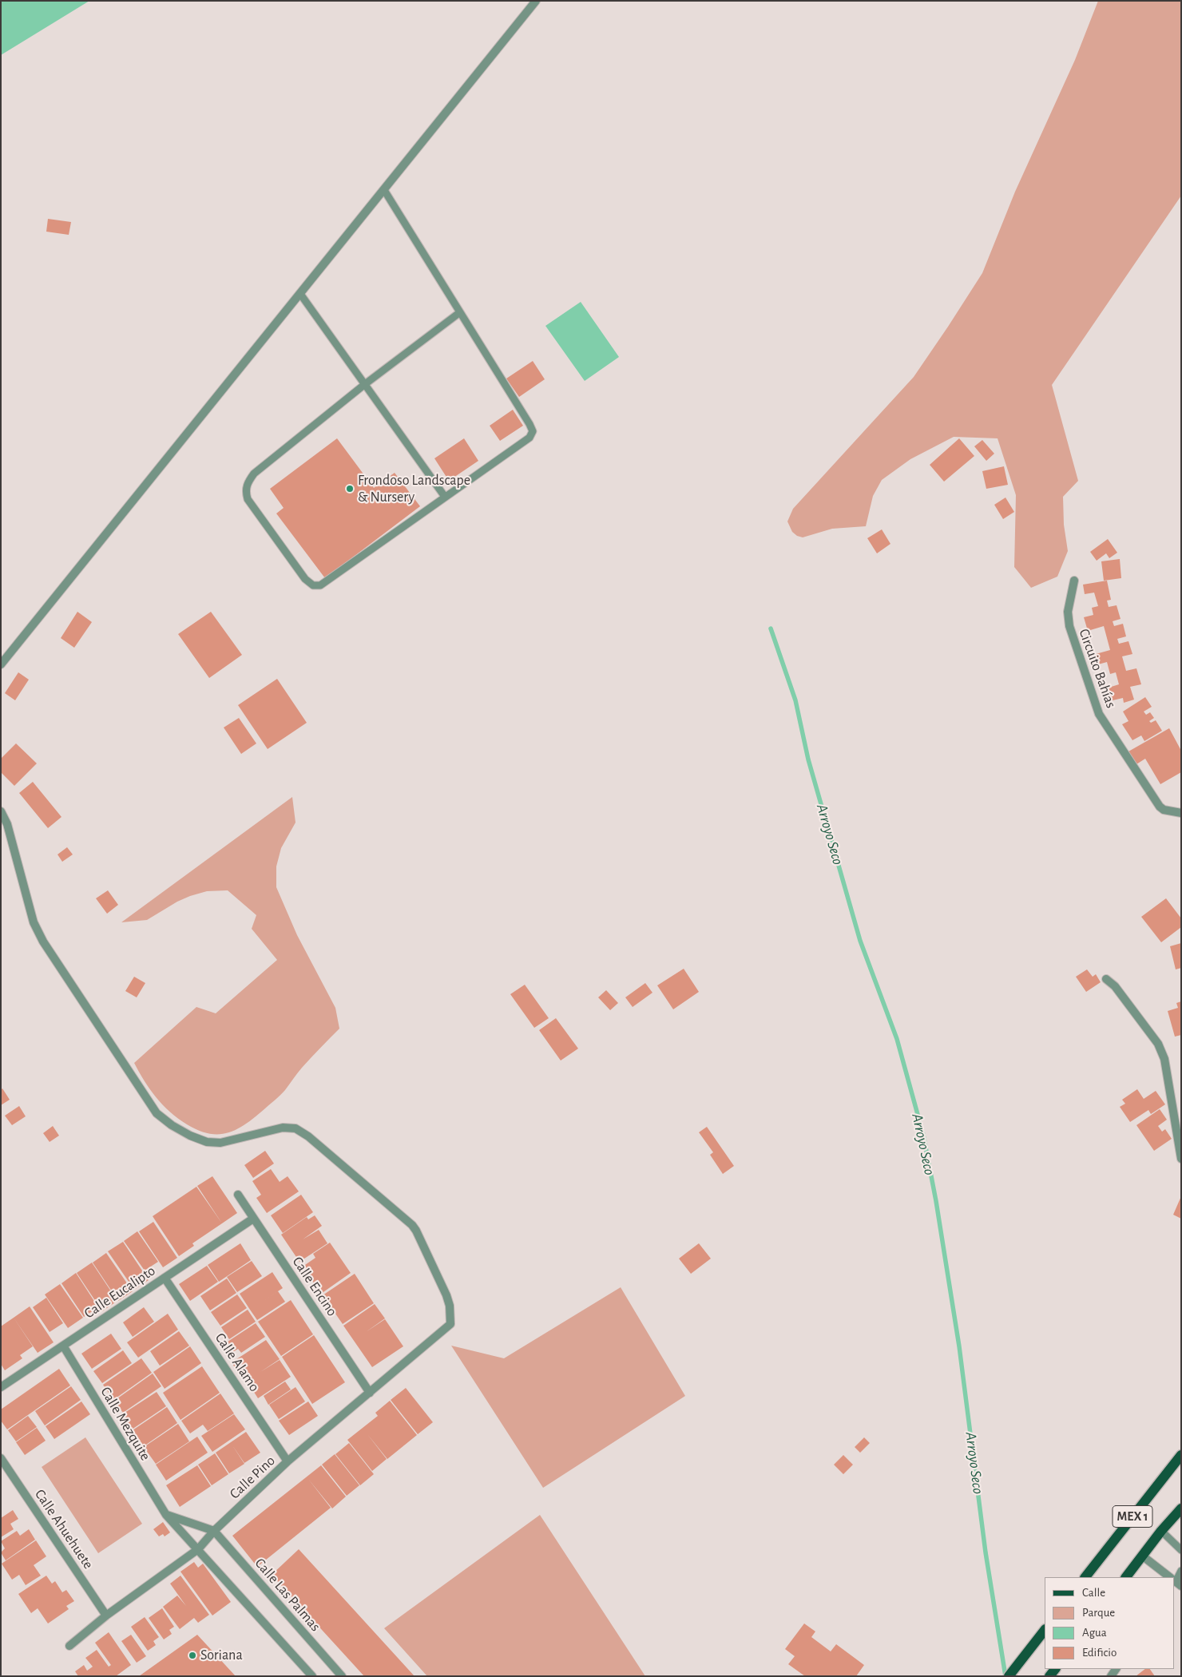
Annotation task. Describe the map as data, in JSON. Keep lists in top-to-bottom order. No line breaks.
{"streets":{"main road":["MEX 1"],"street":["Circuito Bahías","Calle Encino","Calle Eucalipto","Calle Alamo","Calle Mezquite","Calle Pino","Calle Ahuehuete","Calle Las Palmas"]},"crossings":[["Calle Encino","Calle Eucalipto"],["Calle Encino","Calle Pino"],["Calle Eucalipto","Calle Alamo"],["Calle Eucalipto","Calle Mezquite"],["Calle Alamo","Calle Pino"],["Calle Mezquite","Calle Pino"],["Calle Pino","Calle Ahuehuete"],["Calle Pino","Calle Las Palmas"]],"water":["Arroyo Seco"],"places":["Frondoso Landscape & Nursery","Soriana"],"legend":["Calle","Parque","Agua","Edificio"]}
